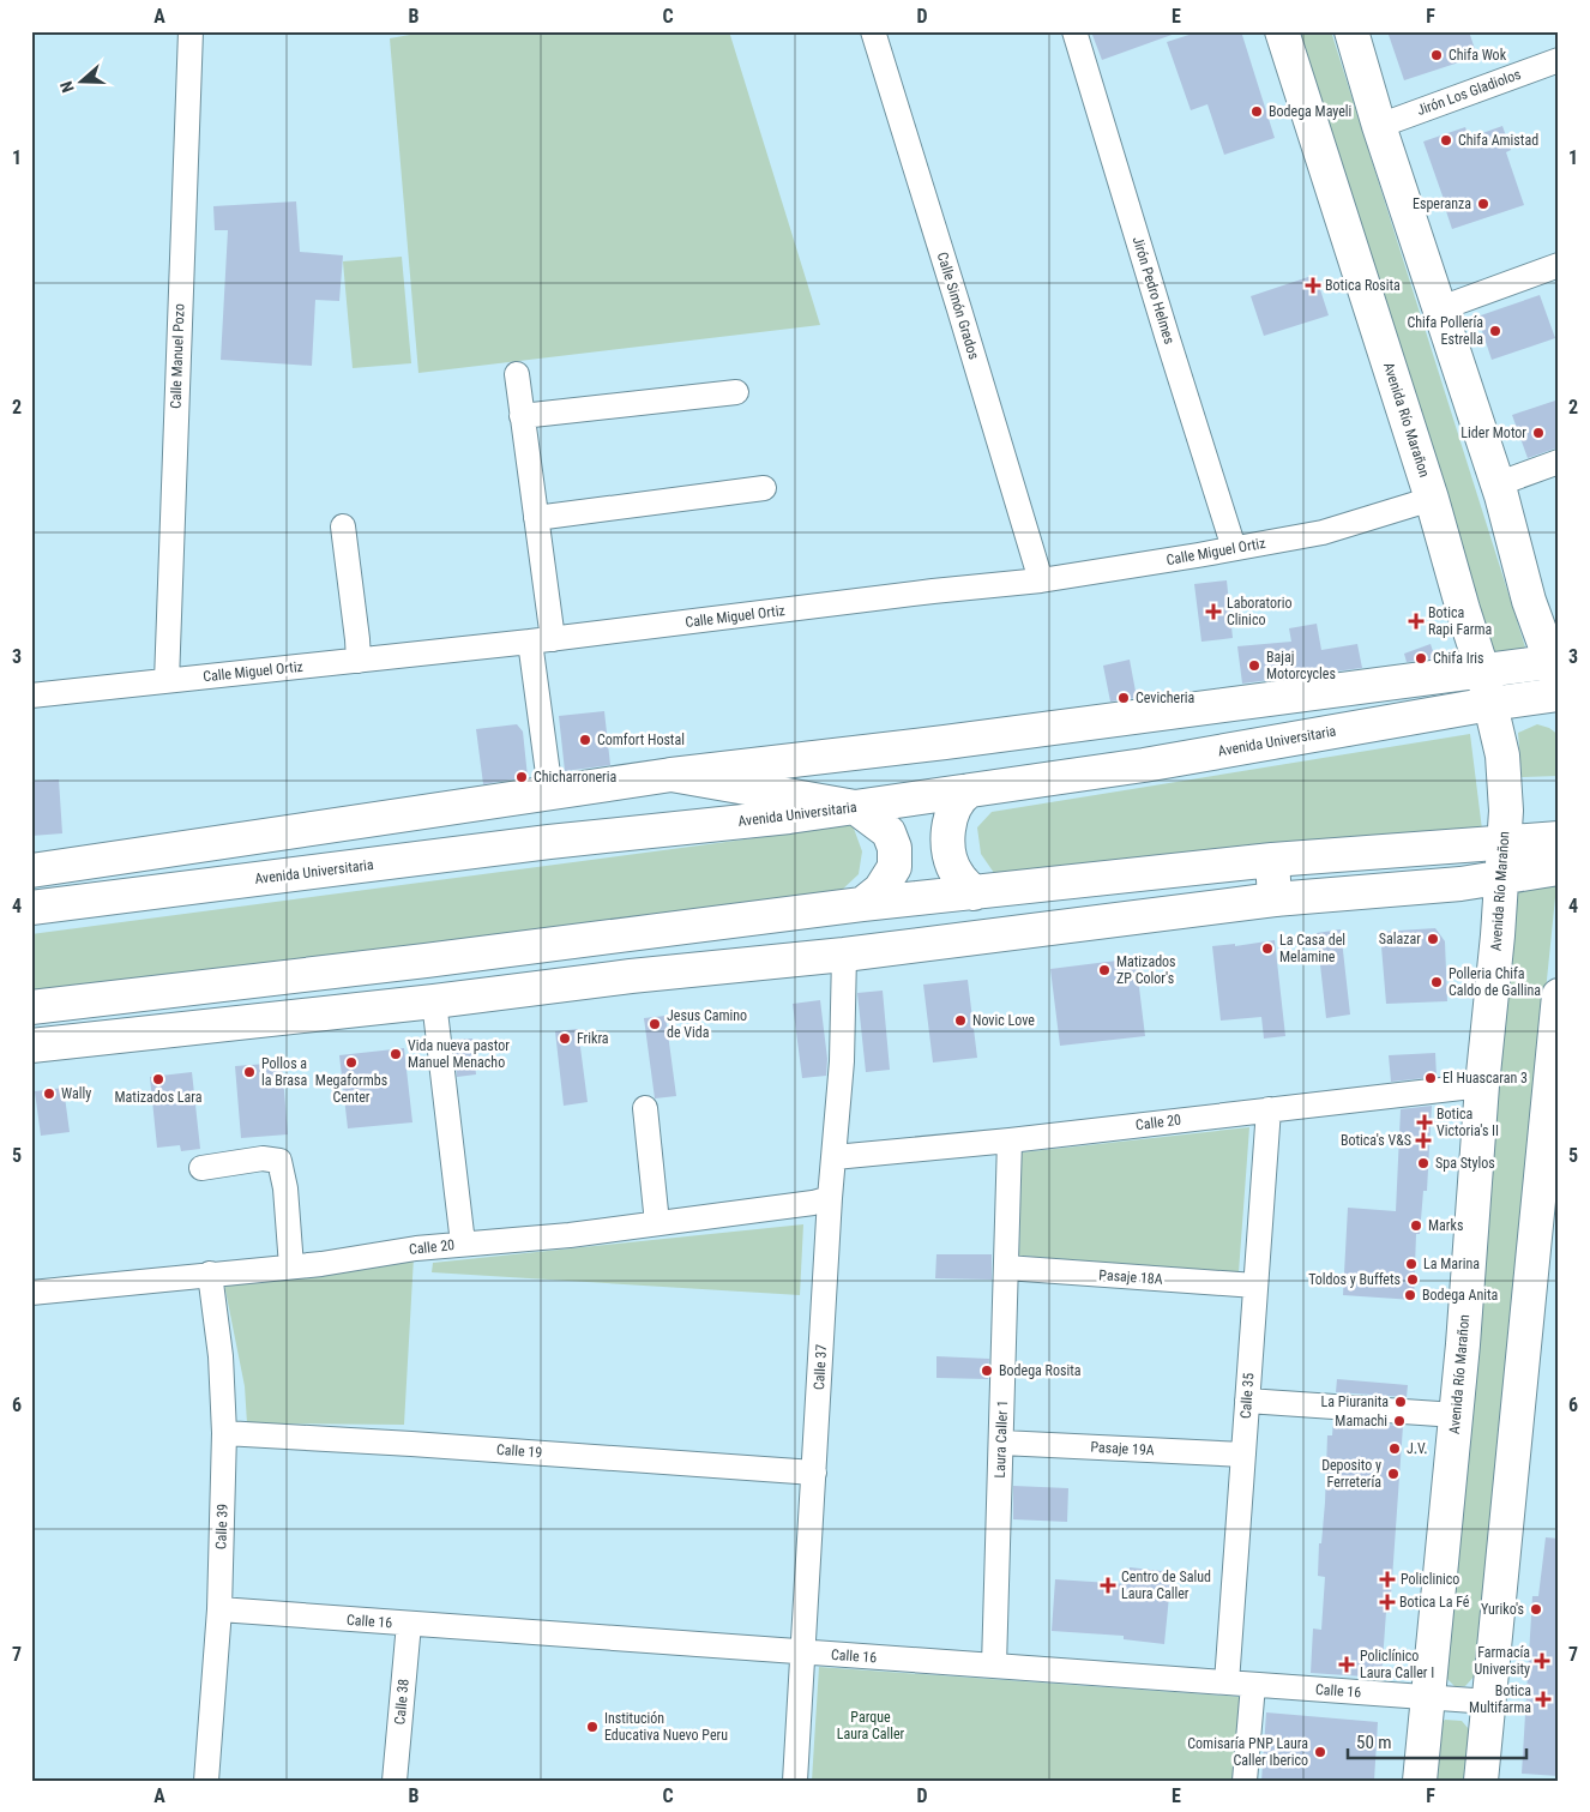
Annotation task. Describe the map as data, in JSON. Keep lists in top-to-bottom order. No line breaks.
{"streets":{"main road":["Avenida Río Marañon","Avenida Universitaria"],"street":["Jirón Los Gladiolos","Jirón Pedro Helmes","Calle Simón Grados","Calle Manuel Pozo","Calle Miguel Ortiz","Calle 20","Pasaje 18A","Calle 37","Calle 35","Laura Caller 1","Pasaje 19A","Calle 19","Calle 39","Calle 16","Calle 38"]},"crossings":[["Jirón Pedro Helmes","Calle Miguel Ortiz"],["Calle Simón Grados","Calle Miguel Ortiz"],["Calle Manuel Pozo","Calle Miguel Ortiz"],["Avenida Río Marañon","Calle Miguel Ortiz"],["Avenida Río Marañon","Avenida Universitaria"],["Avenida Río Marañon","Calle 20"],["Avenida Río Marañon","Calle 16"],["Calle 20","Calle 37"],["Calle 20","Calle 35"],["Calle 20","Laura Caller 1"],["Calle 20","Calle 39"],["Pasaje 18A","Calle 35"],["Pasaje 18A","Laura Caller 1"],["Calle 37","Calle 19"],["Calle 37","Calle 16"],["Calle 35","Pasaje 19A"],["Calle 35","Calle 16"],["Laura Caller 1","Pasaje 19A"],["Laura Caller 1","Calle 16"],["Calle 19","Calle 39"],["Calle 39","Calle 16"],["Calle 16","Calle 38"]],"parks":["Parque Laura Caller"],"places":{"other":["Chifa Wok","Bodega Mayeli","Chifa Amistad","Esperanza","Chifa Pollería Estrella","Lider Motor","Chifa Iris","Bajaj Motorcycles","Cevicheria","Comfort Hostal","Chicharroneria","Salazar","La Casa del Melamine","Matizados ZP Color's","Polleria Chifa Caldo de Gallina","Novic Love","Jesus Camino de Vida","Frikra","Vida nueva pastor Manuel Menacho","Megaformbs Center","Pollos a la Brasa","El Huascaran 3","Matizados Lara","Wally","Spa Stylos","Marks","La Marina","Toldos y Buffets","Bodega Anita","Bodega Rosita","La Piuranita","Mamachi","J.V.","Deposito y Ferretería","Yuriko's","Institución Educativa Nuevo Peru","Comisaría PNP Laura Caller Iberico"],"health":["Botica Rosita","Laboratorio Clinico","Botica Rapi Farma","Botica Victoria's II","Botica's V&S","Policlinico","Centro de Salud Laura Caller","Botica La Fé","Farmacía University","Policlínico Laura Caller I","Botica Multifarma"]},"scale_bar":"50 m","north":"left","grid":{"columns":["A","B","C","D","E","F"],"rows":["1","2","3","4","5","6","7"]}}
